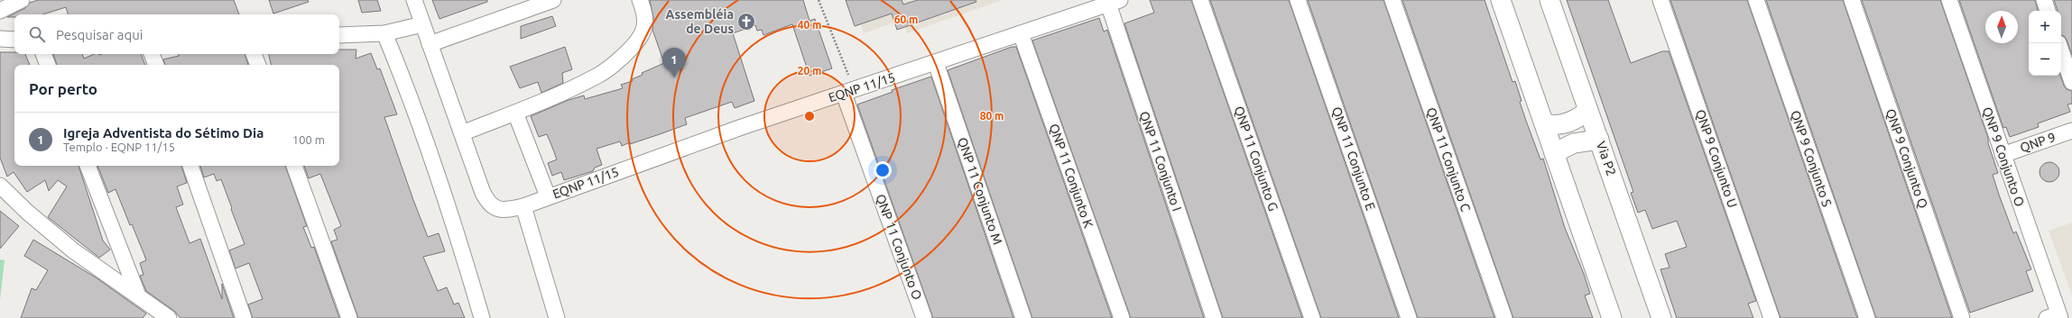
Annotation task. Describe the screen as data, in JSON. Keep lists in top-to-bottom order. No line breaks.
{"streets":{"main road":["Via P2"],"street":["EQNP 11/15","QNP 9","QNP 9 Conjunto O","QNP 11 Conjunto G","QNP 11 Conjunto E","QNP 9 Conjunto U","QNP 9 Conjunto S","QNP 9 Conjunto Q","QNP 11 Conjunto C","QNP 11 Conjunto I","QNP 11 Conjunto K","QNP 11 Conjunto M","QNP 11 Conjunto O"]},"crossings":[["EQNP 11/15","QNP 11 Conjunto I"],["EQNP 11/15","QNP 11 Conjunto K"],["EQNP 11/15","QNP 11 Conjunto M"],["EQNP 11/15","QNP 11 Conjunto O"],["QNP 9","QNP 9 Conjunto O"]],"places":{"church":["Assembléia de Deus"]},"north":"top","page":{"map_buttons":["+","−"],"search":"Pesquisar aqui","pins":"1","heading":"Por perto","list":[{"mark":"1","name":"Igreja Adventista do Sétimo Dia","note":"Templo · EQNP 11/15","value":"100 m"}]},"rings":["60 m","40 m","20 m","80 m"]}
